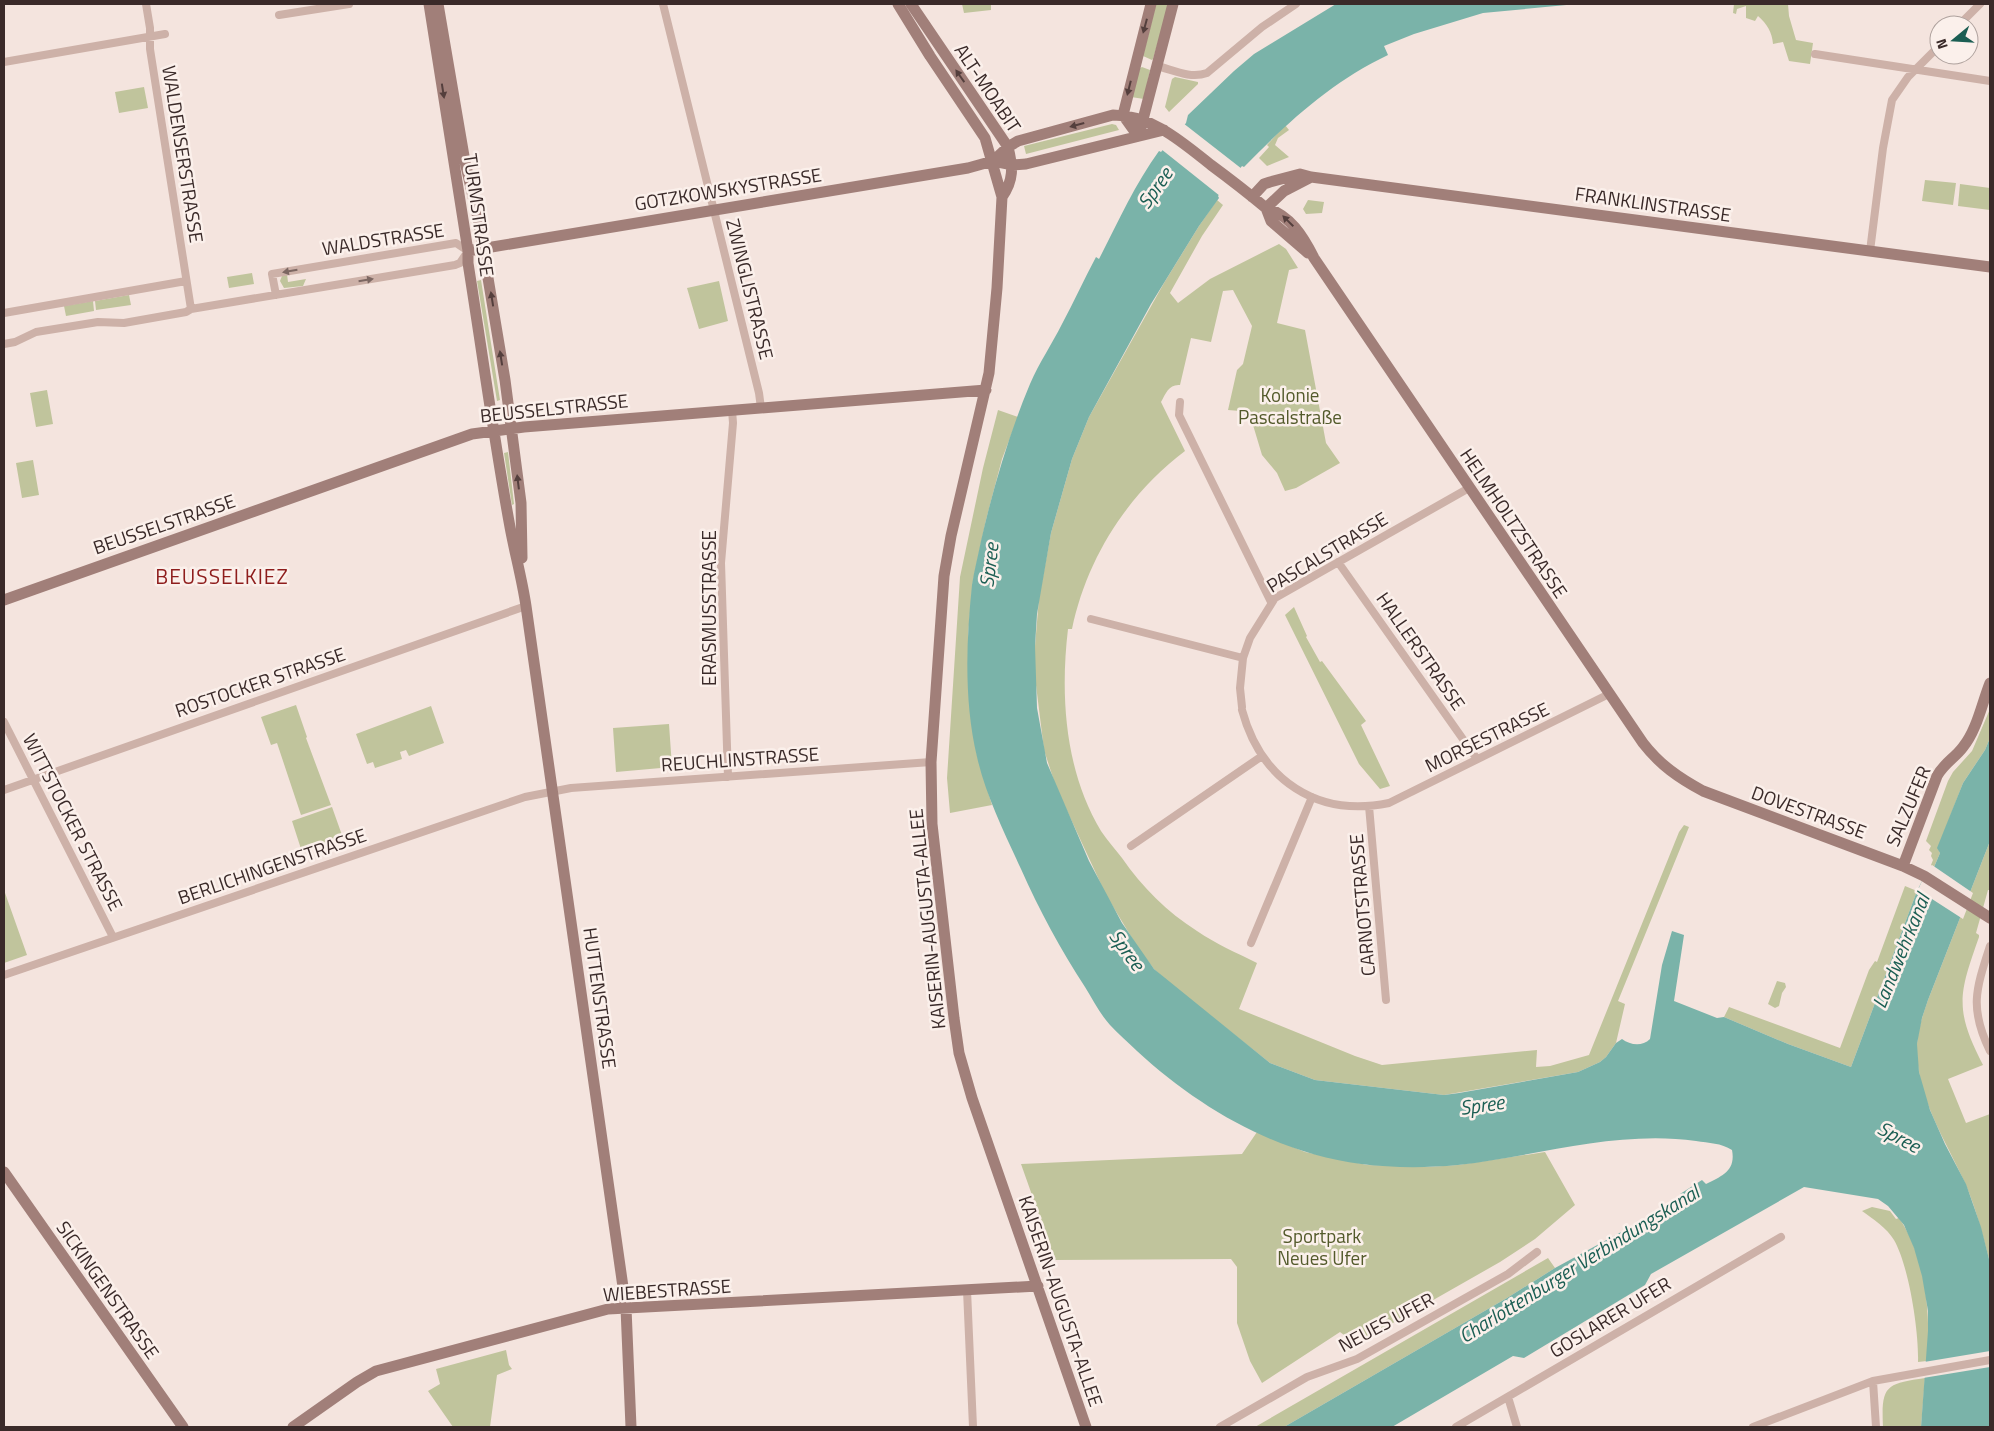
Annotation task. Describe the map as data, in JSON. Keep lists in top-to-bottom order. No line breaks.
{"streets":{"main road":["ALT-MOABIT","GOTZKOWSKYSTRASSE","FRANKLINSTRASSE","TURMSTRASSE","BEUSSELSTRASSE","HELMHOLTZSTRASSE","SALZUFER","DOVESTRASSE","KAISERIN-AUGUSTA-ALLEE","HUTTENSTRASSE","SICKINGENSTRASSE","WIEBESTRASSE"],"street":["WALDENSERSTRASSE","WALDSTRASSE","ZWINGLISTRASSE","PASCALSTRASSE","ERASMUSSTRASSE","HALLERSTRASSE","ROSTOCKER STRASSE","MORSESTRASSE","REUCHLINSTRASSE","WITTSTOCKER STRASSE","BERLICHINGENSTRASSE","CARNOTSTRASSE","GOSLARER UFER","NEUES UFER"]},"crossings":[["ALT-MOABIT","GOTZKOWSKYSTRASSE"],["ALT-MOABIT","BEUSSELSTRASSE"],["ALT-MOABIT","KAISERIN-AUGUSTA-ALLEE"],["WALDENSERSTRASSE","WALDSTRASSE"],["GOTZKOWSKYSTRASSE","TURMSTRASSE"],["GOTZKOWSKYSTRASSE","WALDSTRASSE"],["GOTZKOWSKYSTRASSE","ZWINGLISTRASSE"],["GOTZKOWSKYSTRASSE","HELMHOLTZSTRASSE"],["FRANKLINSTRASSE","HELMHOLTZSTRASSE"],["TURMSTRASSE","WALDSTRASSE"],["TURMSTRASSE","BEUSSELSTRASSE"],["TURMSTRASSE","HUTTENSTRASSE"],["ZWINGLISTRASSE","BEUSSELSTRASSE"],["BEUSSELSTRASSE","ERASMUSSTRASSE"],["BEUSSELSTRASSE","KAISERIN-AUGUSTA-ALLEE"],["BEUSSELSTRASSE","HUTTENSTRASSE"],["HELMHOLTZSTRASSE","PASCALSTRASSE"],["HELMHOLTZSTRASSE","MORSESTRASSE"],["HELMHOLTZSTRASSE","DOVESTRASSE"],["PASCALSTRASSE","HALLERSTRASSE"],["PASCALSTRASSE","MORSESTRASSE"],["PASCALSTRASSE","CARNOTSTRASSE"],["ERASMUSSTRASSE","REUCHLINSTRASSE"],["HALLERSTRASSE","MORSESTRASSE"],["ROSTOCKER STRASSE","WITTSTOCKER STRASSE"],["ROSTOCKER STRASSE","HUTTENSTRASSE"],["MORSESTRASSE","CARNOTSTRASSE"],["REUCHLINSTRASSE","BERLICHINGENSTRASSE"],["REUCHLINSTRASSE","KAISERIN-AUGUSTA-ALLEE"],["REUCHLINSTRASSE","HUTTENSTRASSE"],["SALZUFER","DOVESTRASSE"],["WITTSTOCKER STRASSE","BERLICHINGENSTRASSE"],["BERLICHINGENSTRASSE","HUTTENSTRASSE"],["KAISERIN-AUGUSTA-ALLEE","WIEBESTRASSE"],["HUTTENSTRASSE","WIEBESTRASSE"]],"districts":["BEUSSELKIEZ"],"water":["Spree","Landwehrkanal","Charlottenburger Verbindungskanal"],"parks":["Kolonie Pascalstraße","Sportpark Neues Ufer"],"north":"left"}
